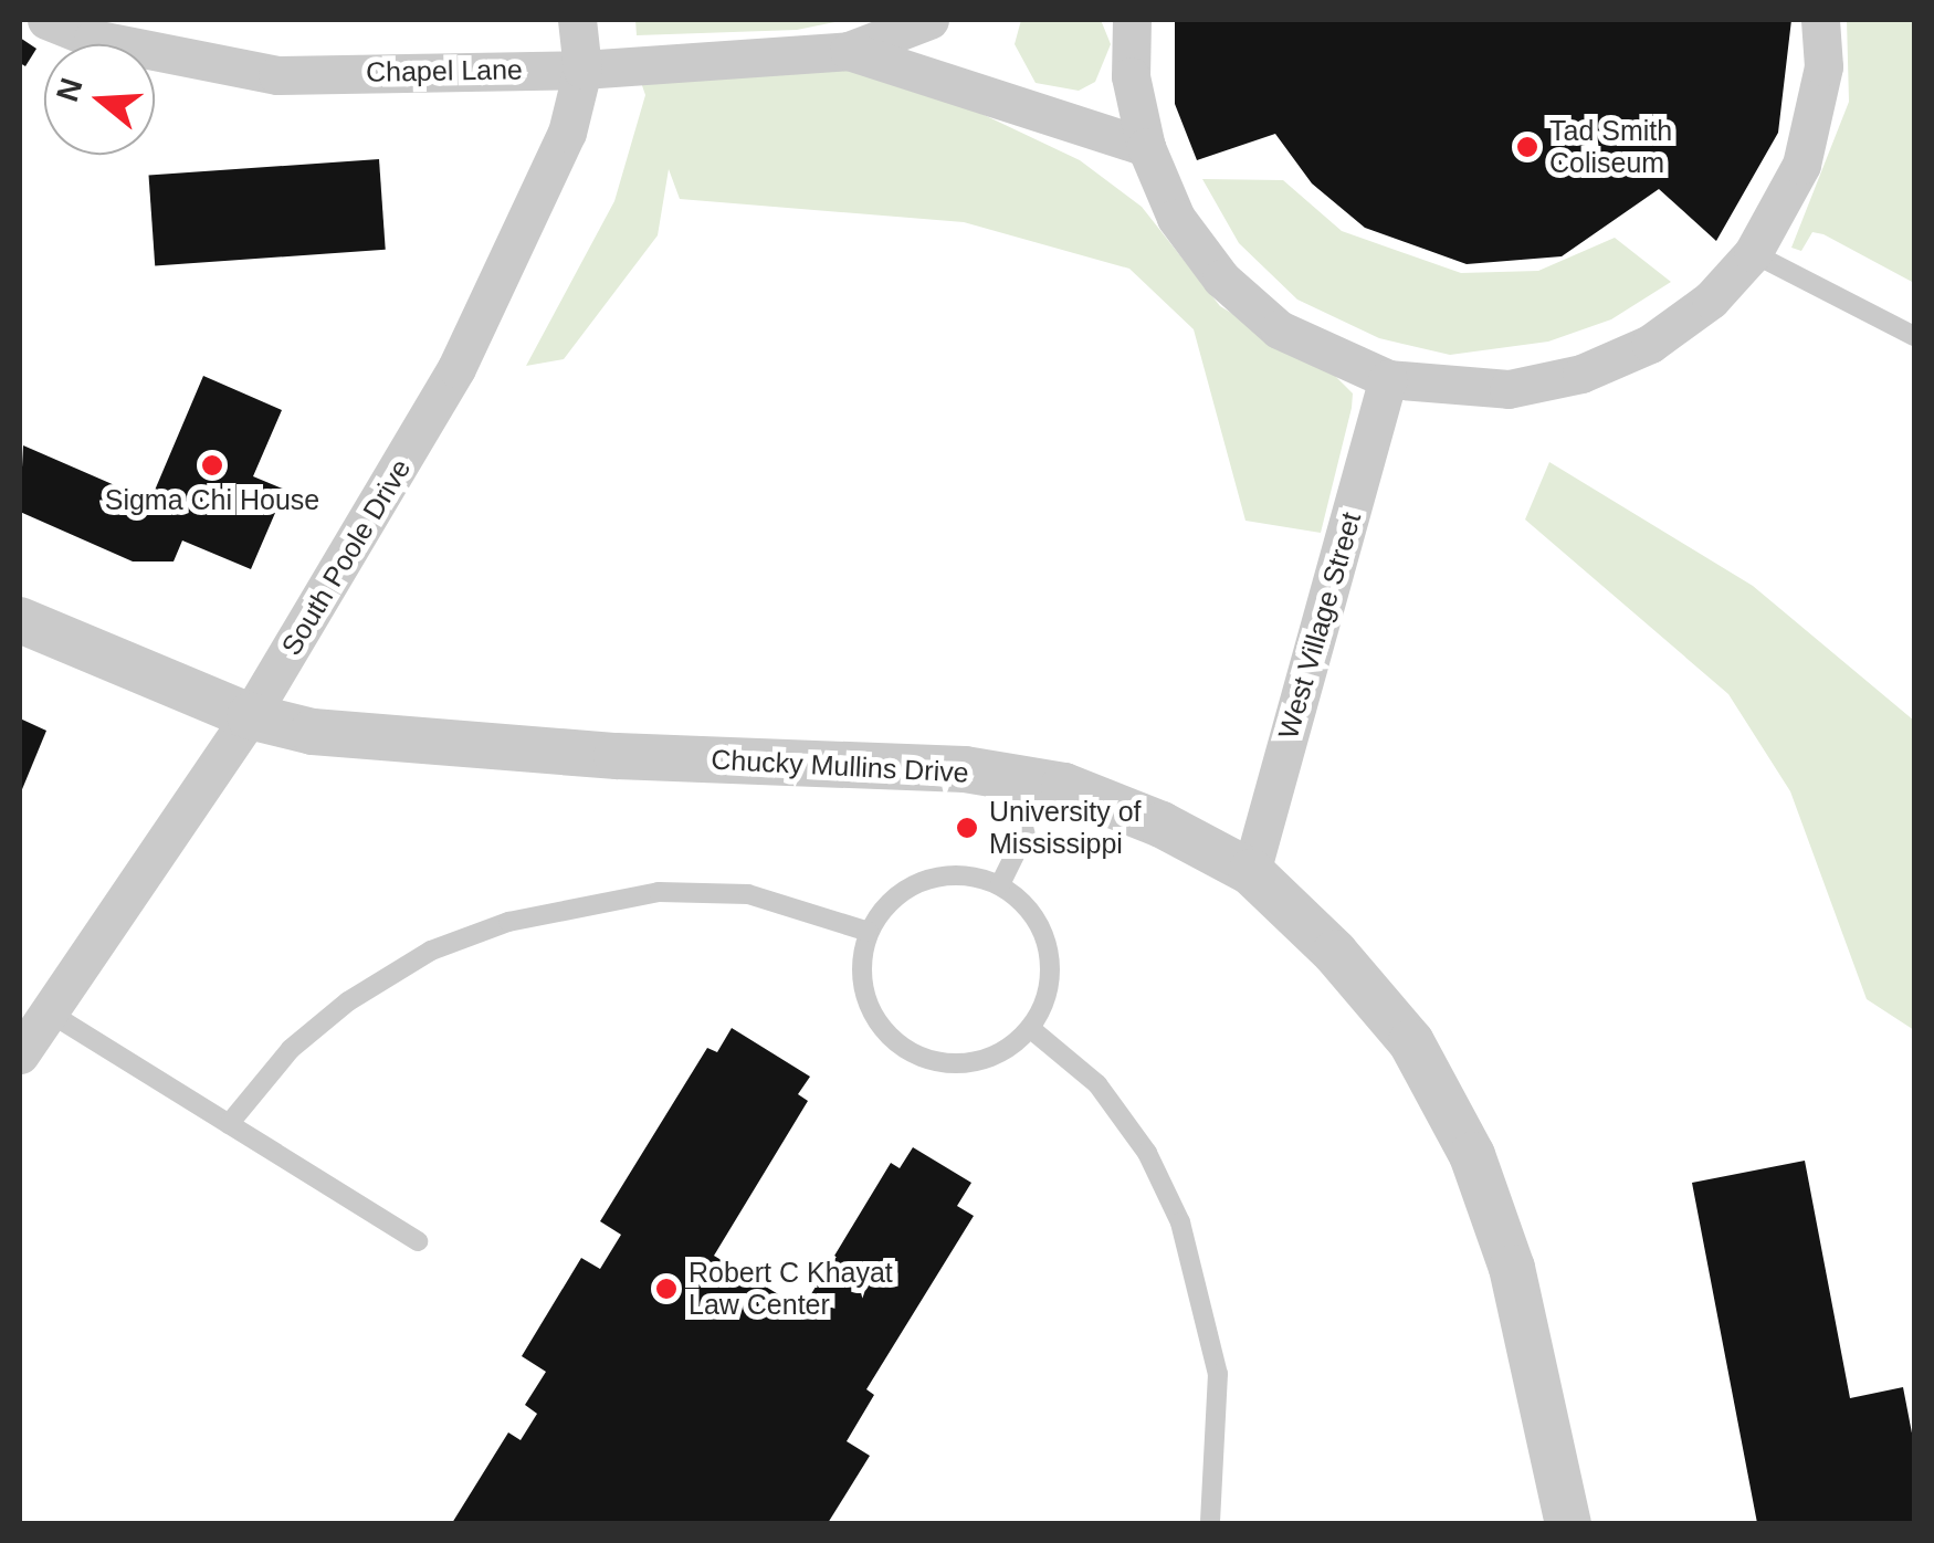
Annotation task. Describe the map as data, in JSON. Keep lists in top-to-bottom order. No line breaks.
{"streets":{"street":["Chapel Lane","South Poole Drive","West Village Street","Chucky Mullins Drive"]},"crossings":[["Chapel Lane","South Poole Drive"],["South Poole Drive","Chucky Mullins Drive"],["West Village Street","Chucky Mullins Drive"]],"places":["Tad Smith Coliseum","Sigma Chi House","University of Mississippi","Robert C Khayat Law Center"],"north":"left"}
